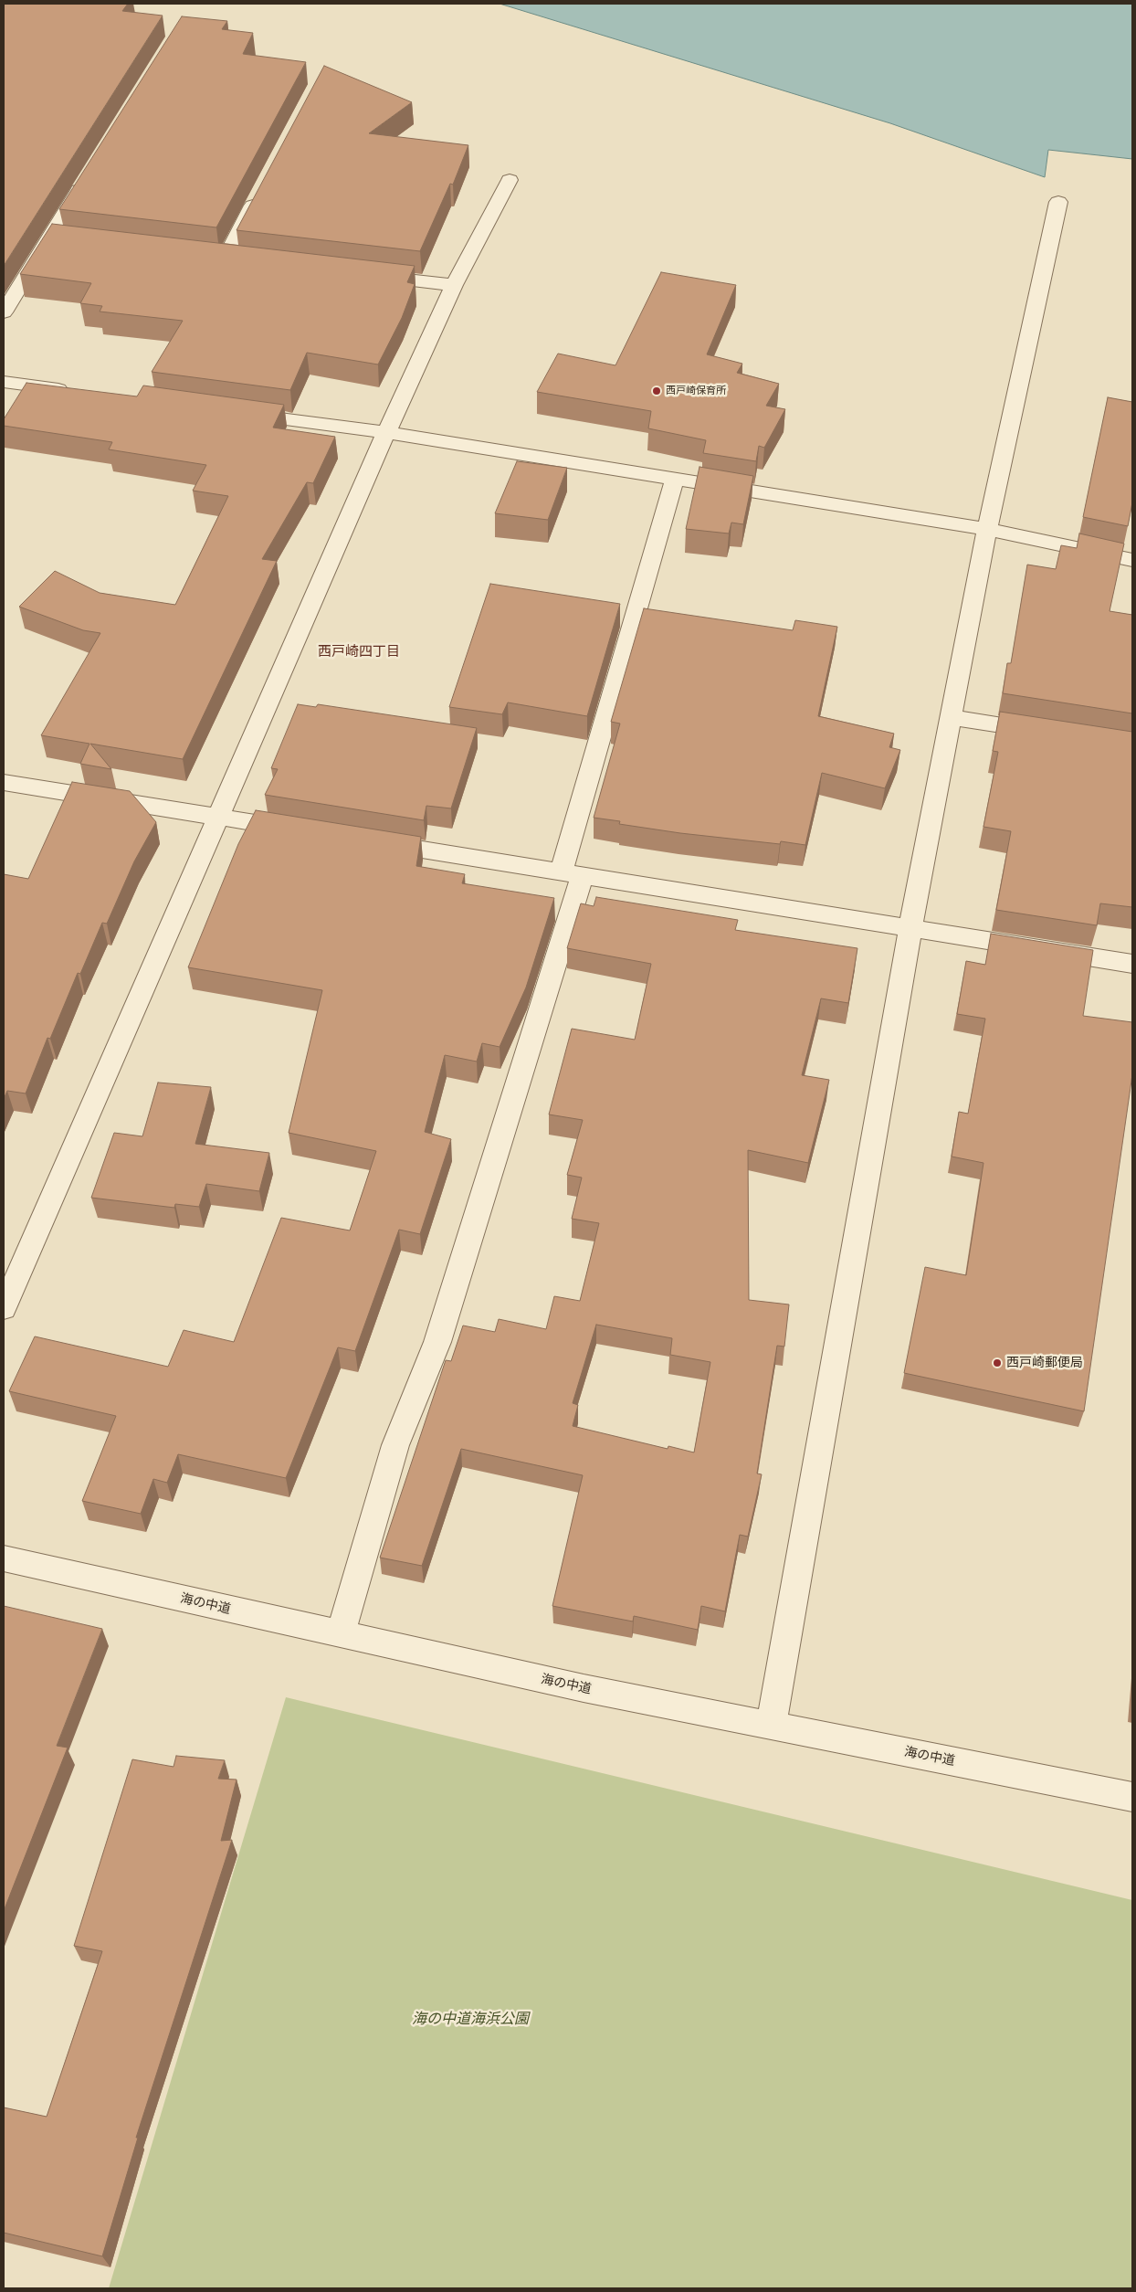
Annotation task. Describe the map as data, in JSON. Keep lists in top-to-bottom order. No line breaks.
{"streets":{"street":["海の中道"]},"districts":["西戸崎四丁目"],"parks":["海の中道海浜公園"],"places":["西戸崎保育所","西戸崎郵便局"]}
